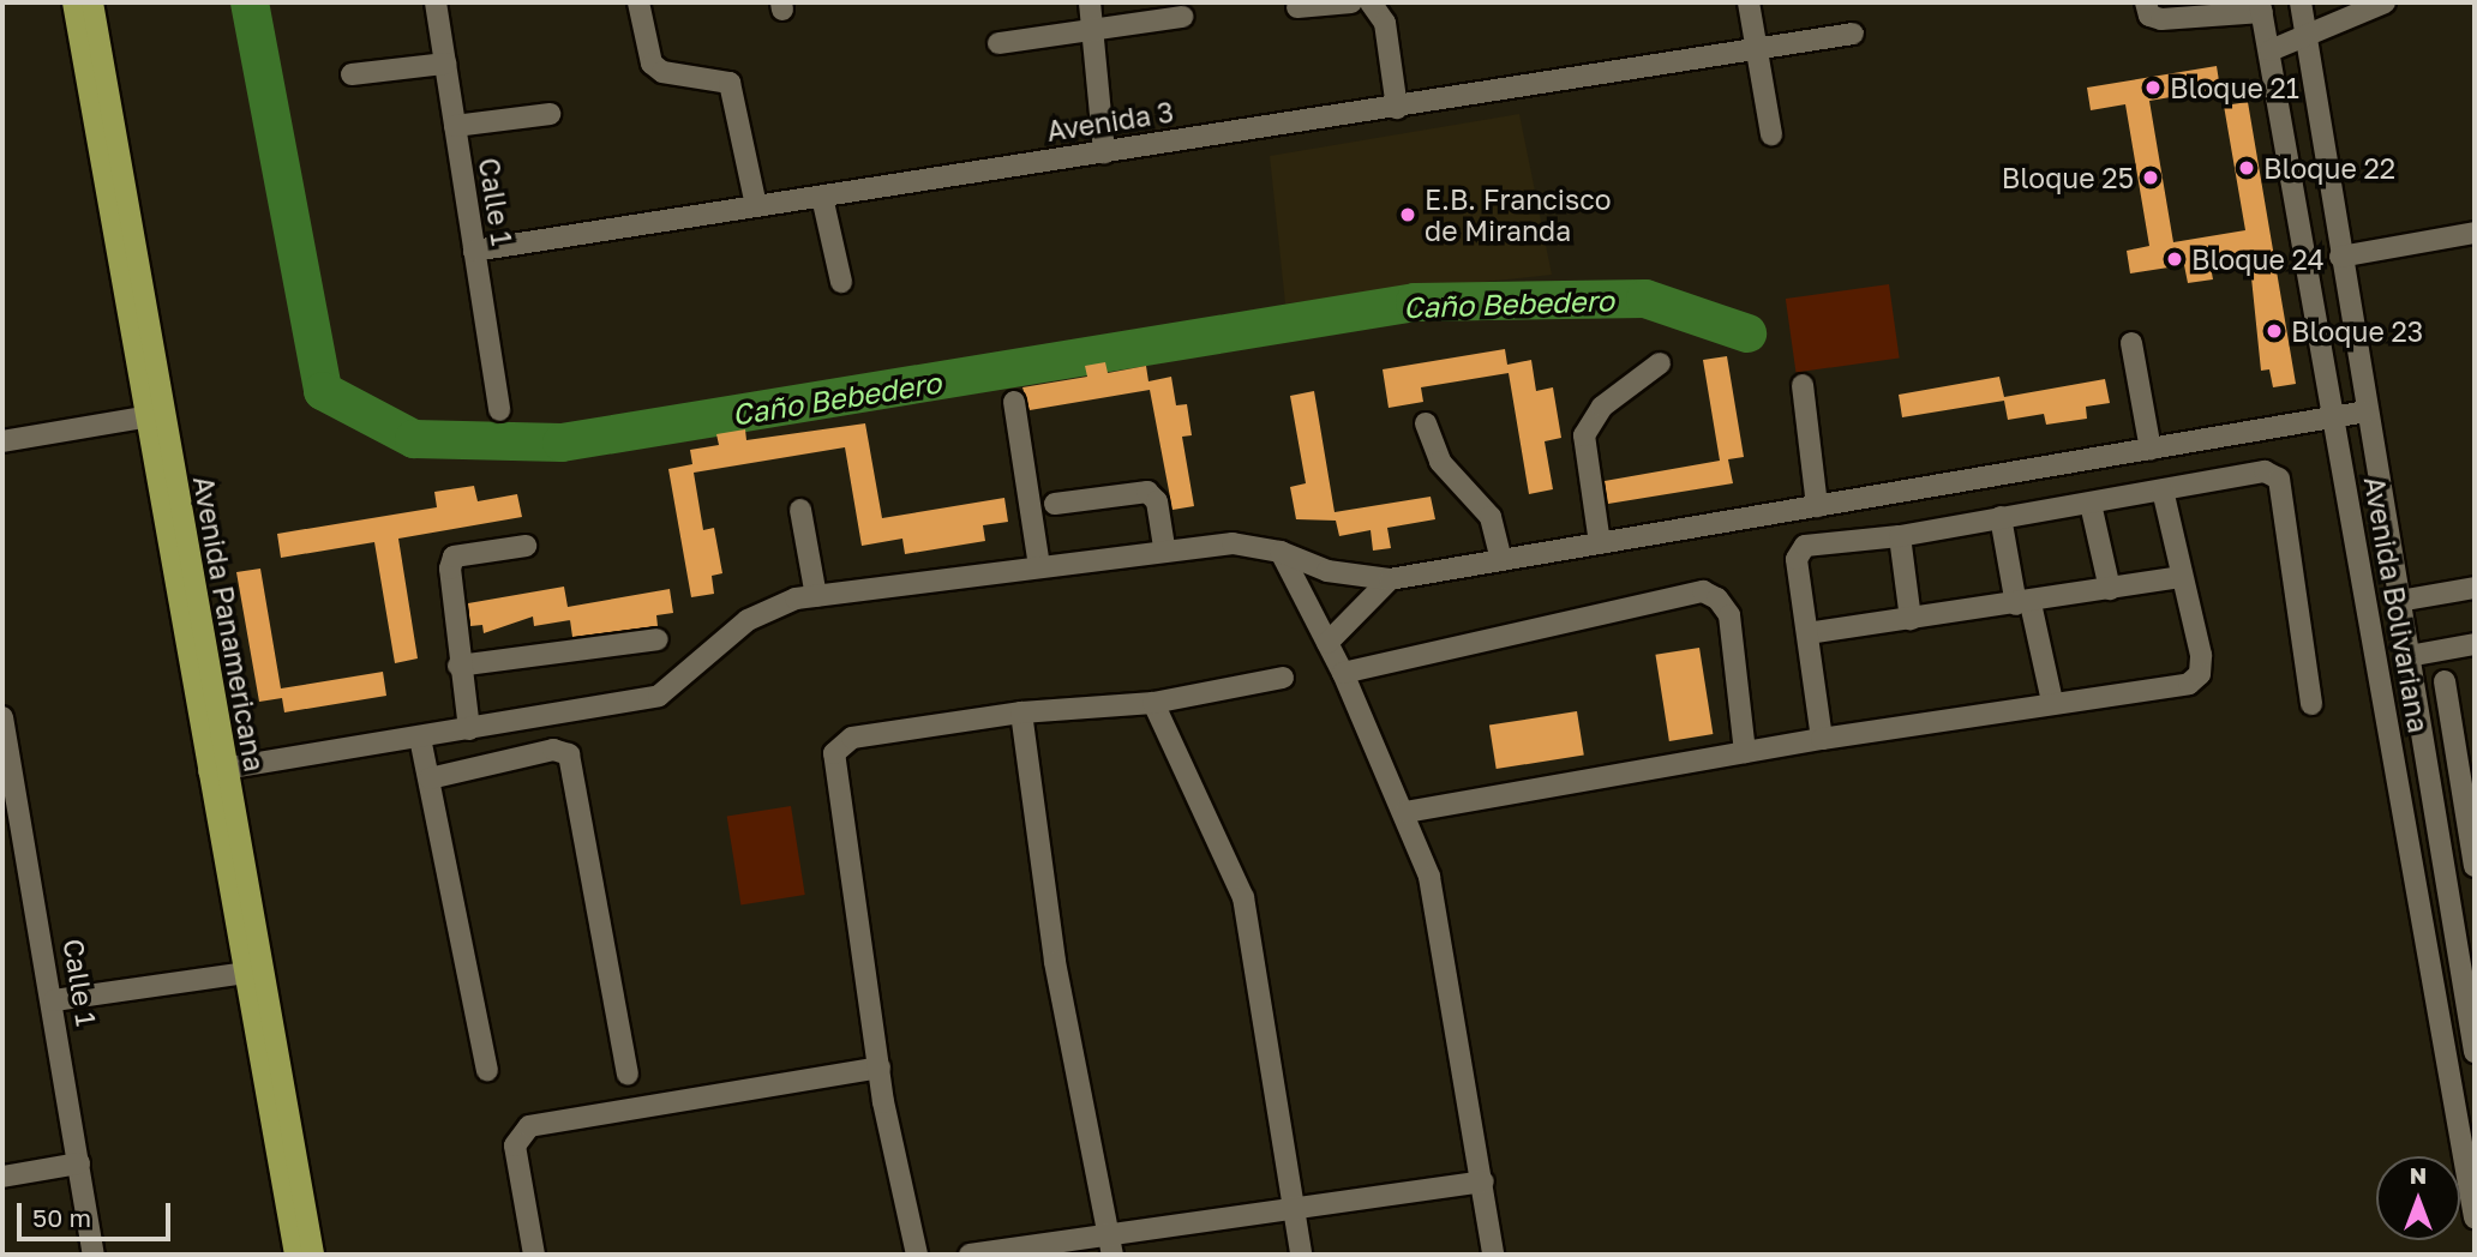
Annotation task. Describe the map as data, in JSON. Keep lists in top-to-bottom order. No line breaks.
{"streets":{"main road":["Avenida Panamericana"],"street":["Avenida 3","Calle 1","Avenida Bolivariana"]},"crossings":[["Avenida 3","Calle 1"]],"water":["Caño Bebedero"],"places":["Bloque 21","Bloque 22","Bloque 25","E.B. Francisco de Miranda","Bloque 24","Bloque 23"],"scale_bar":"50 m","north":"top"}
